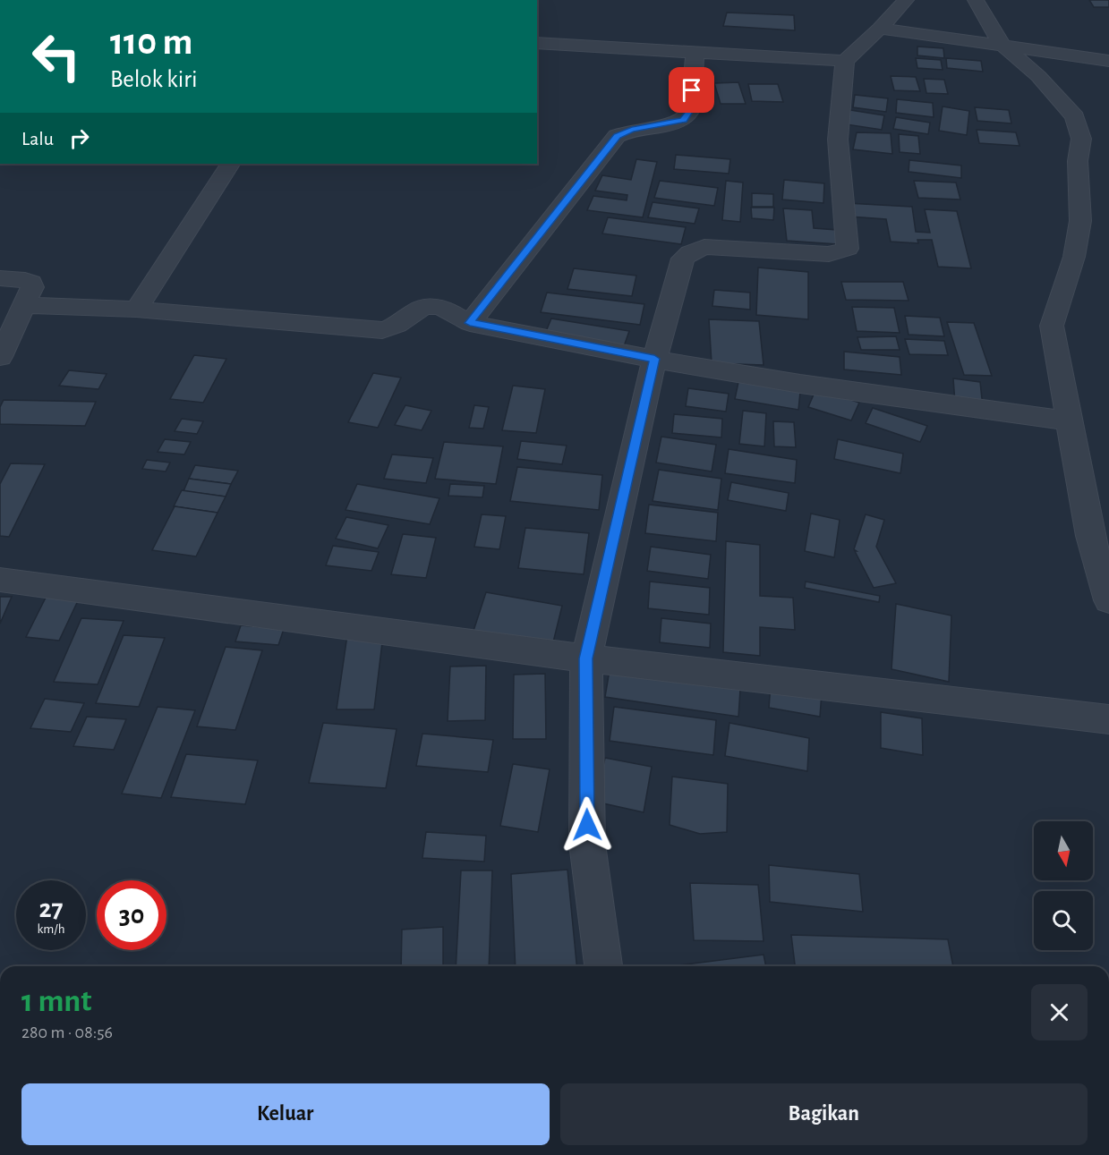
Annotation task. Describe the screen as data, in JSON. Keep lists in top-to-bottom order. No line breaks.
{"north":"bottom","page":{"turn":["110 m","Belok kiri"],"then":"Lalu","speed":"27 km/h","limit":"30","heading":["1 mnt","280 m · 08:56"],"buttons":["Keluar","Bagikan"]}}
